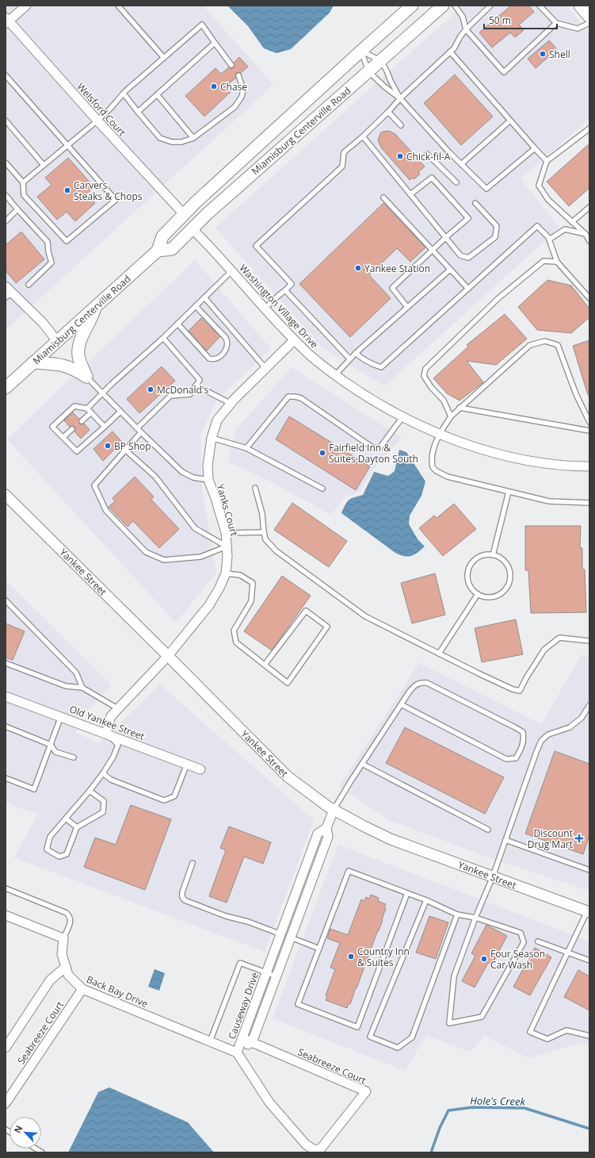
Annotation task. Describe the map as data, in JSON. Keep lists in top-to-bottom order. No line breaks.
{"streets":{"main road":["Miamisburg Centerville Road"],"street":["Welsford Court","Washington Village Drive","Yanks Court","Yankee Street","Old Yankee Street","Back Bay Drive","Causeway Drive","Seabreeze Court"]},"crossings":[["Welsford Court","Miamisburg Centerville Road"],["Miamisburg Centerville Road","Washington Village Drive"],["Washington Village Drive","Yanks Court"],["Yanks Court","Yankee Street"],["Yanks Court","Old Yankee Street"],["Yankee Street","Causeway Drive"],["Back Bay Drive","Causeway Drive"],["Back Bay Drive","Seabreeze Court"],["Causeway Drive","Seabreeze Court"]],"water":["Hole's Creek"],"places":{"other":["Shell","Chase","Chick-fil-A","Carvers Steaks & Chops","Yankee Station","McDonald's","BP Shop","Fairfield Inn & Suites Dayton South","Country Inn & Suites","Four Season Car Wash"],"health":["Discount Drug Mart"]},"scale_bar":"50 m","north":"top left"}
